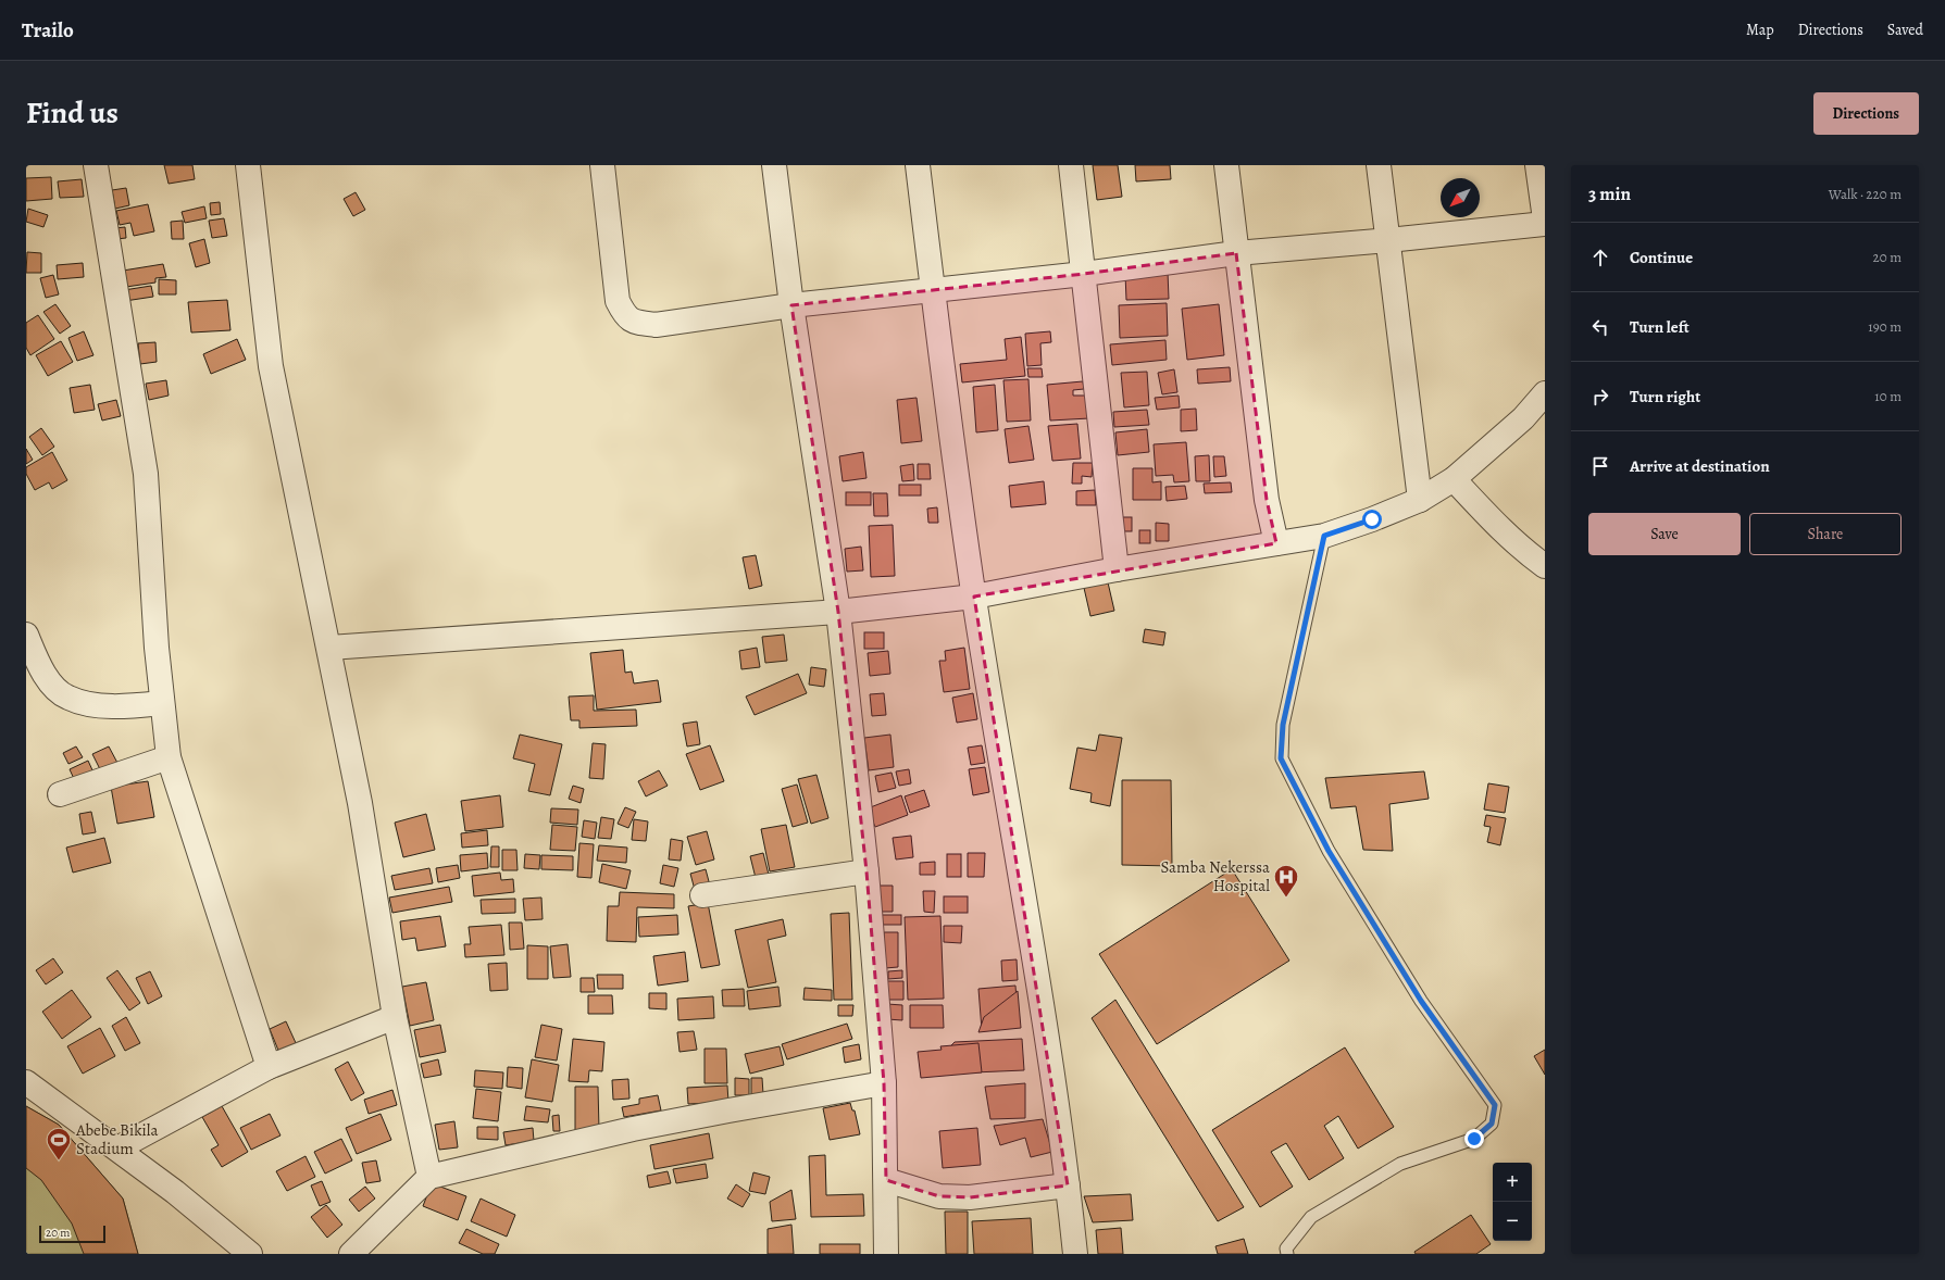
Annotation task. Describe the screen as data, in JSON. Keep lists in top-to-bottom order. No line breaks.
{"places":{"hospital":["Samba Nekerssa Hospital"],"sports":["Abebe Bikila Stadium"]},"scale_bar":"20 m","north":"bottom left","page":{"header":"Trailo","nav":["Map","Directions","Saved"],"title":"Find us","buttons":["Directions",["Save","Share"]],"heading":["3 min","Walk · 220 m"],"list":[["Continue","20 m"],["Turn left","190 m"],["Turn right","10 m"],"Arrive at destination"],"map_buttons":["+","−"],"scale":"20 m"}}
